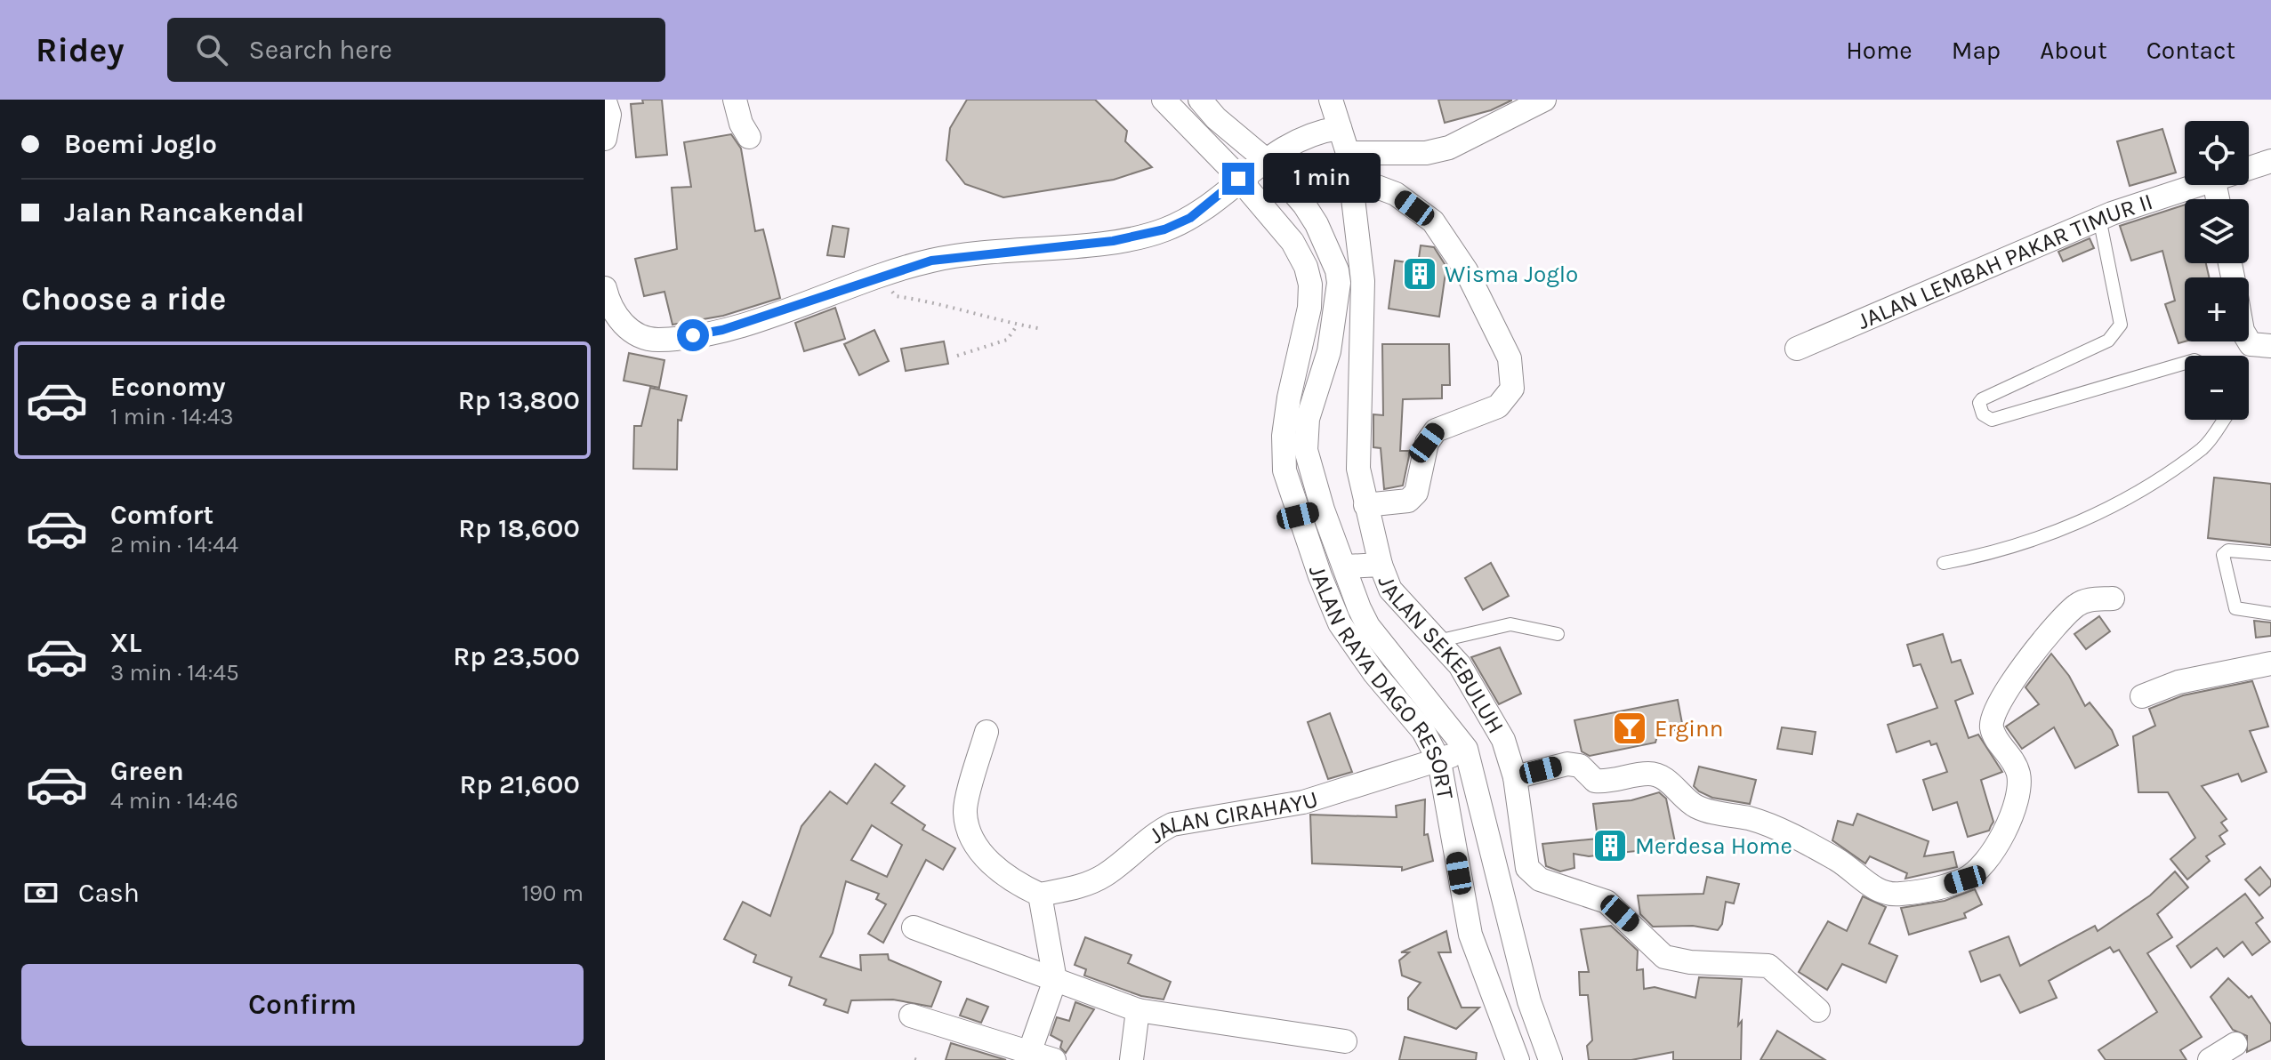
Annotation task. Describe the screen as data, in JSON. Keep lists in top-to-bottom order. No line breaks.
{"streets":{"street":["JALAN LEMBAH PAKAR TIMUR II","JALAN SEKEBULUH","JALAN RAYA DAGO RESORT","JALAN CIRAHAYU"]},"crossings":[["JALAN SEKEBULUH","JALAN RAYA DAGO RESORT"],["JALAN RAYA DAGO RESORT","JALAN CIRAHAYU"]],"places":{"building":["Wisma Joglo","Merdesa Home"],"bar":["Erginn"]},"page":{"header":"Ridey","search":"Search here","nav":["Home","Map","About","Contact"],"banner":["Boemi Joglo","Jalan Rancakendal"],"map_buttons":["+","−"],"bubble":"1 min","heading":"Choose a ride","list":[{"name":"Economy","note":"1 min · 14:43","value":"Rp 13,800"},{"name":"Comfort","note":"2 min · 14:44","value":"Rp 18,600"},{"name":"XL","note":"3 min · 14:45","value":"Rp 23,500"},{"name":"Green","note":"4 min · 14:46","value":"Rp 21,600"}],"pay":["Cash","190 m"],"buttons":"Confirm"}}
